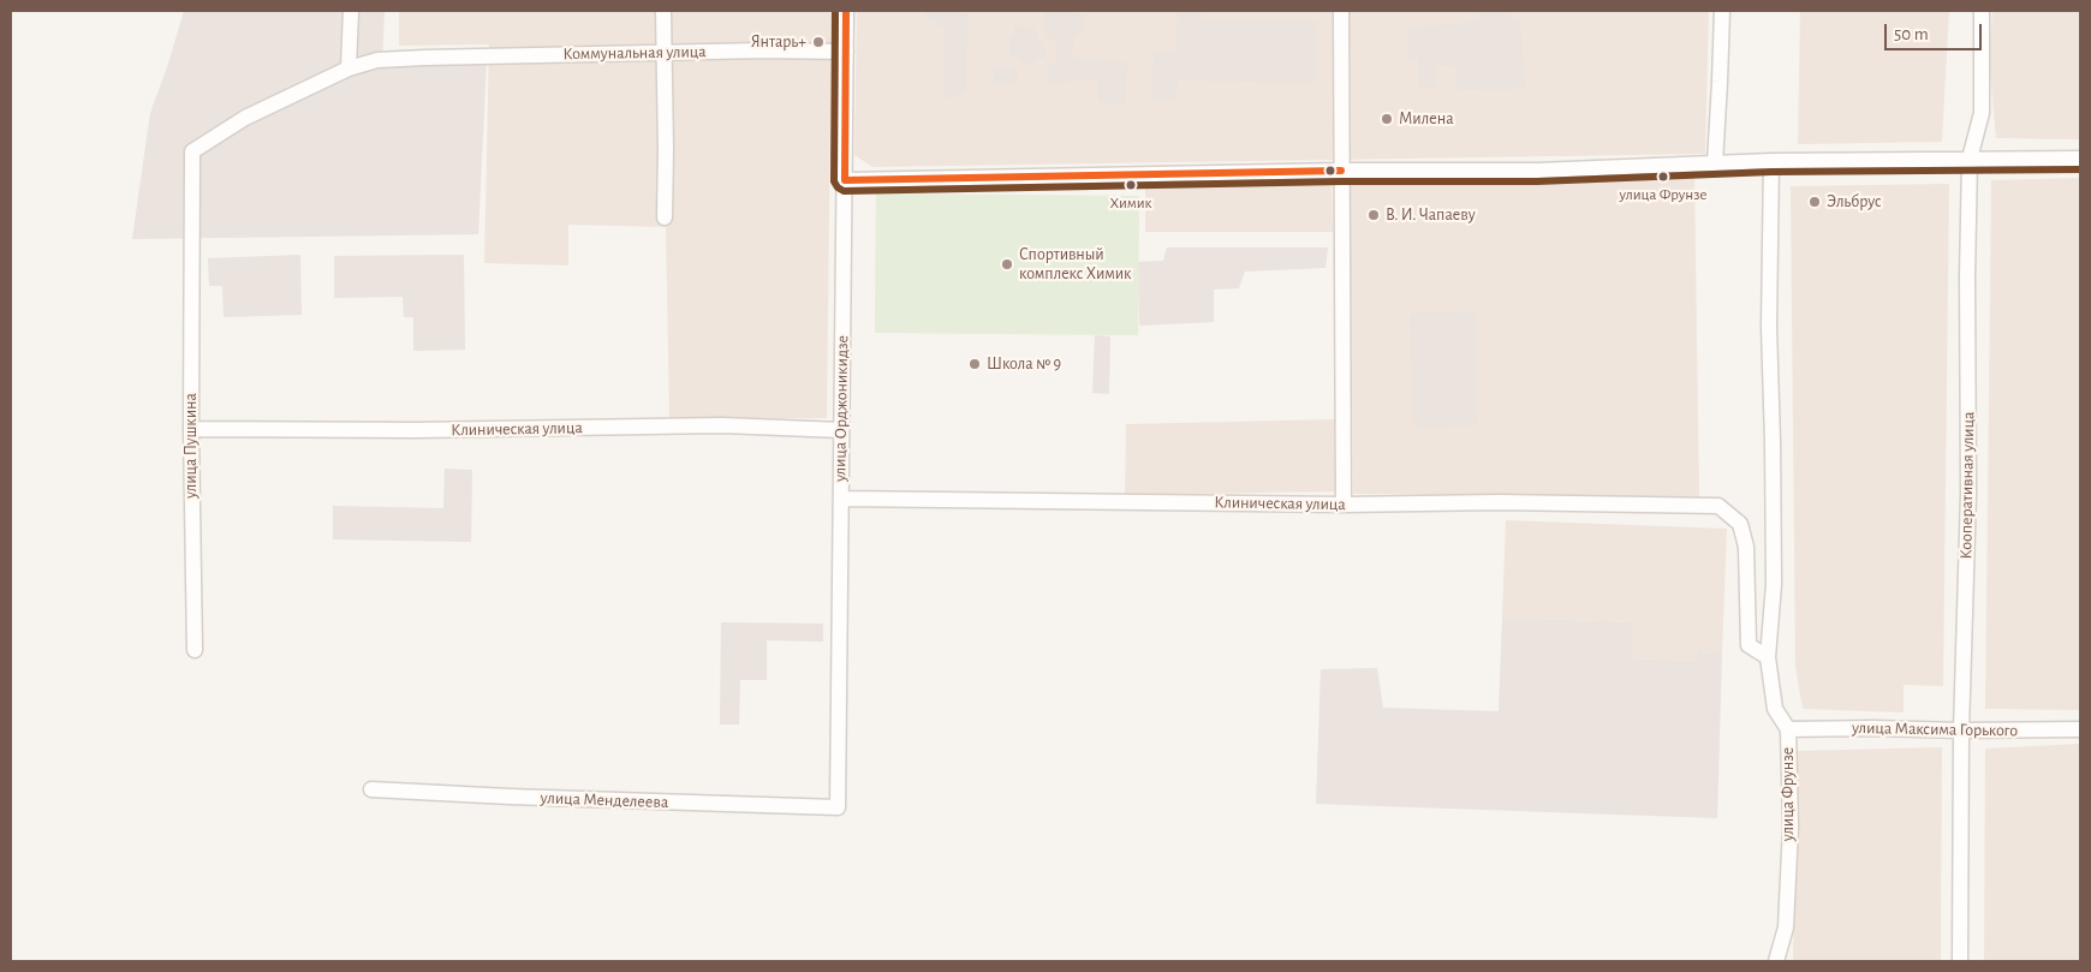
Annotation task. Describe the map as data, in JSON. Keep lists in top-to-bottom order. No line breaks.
{"streets":{"street":["Коммунальная улица","улица Орджоникидзе","Клиническая улица","улица Пушкина","Кооперативная улица","улица Максима Горького","улица Фрунзе","улица Менделеева"]},"crossings":[["Коммунальная улица","улица Орджоникидзе"],["Коммунальная улица","улица Пушкина"],["улица Орджоникидзе","Клиническая улица"],["улица Орджоникидзе","улица Менделеева"],["Клиническая улица","улица Пушкина"],["Клиническая улица","улица Фрунзе"],["Кооперативная улица","улица Максима Горького"],["улица Максима Горького","улица Фрунзе"]],"places":["Янтарь+","Милена","улица Фрунзе","Химик","Эльбрус","В. И. Чапаеву","Спортивный комплекс Химик","Школа № 9"],"scale_bar":"50 m"}
